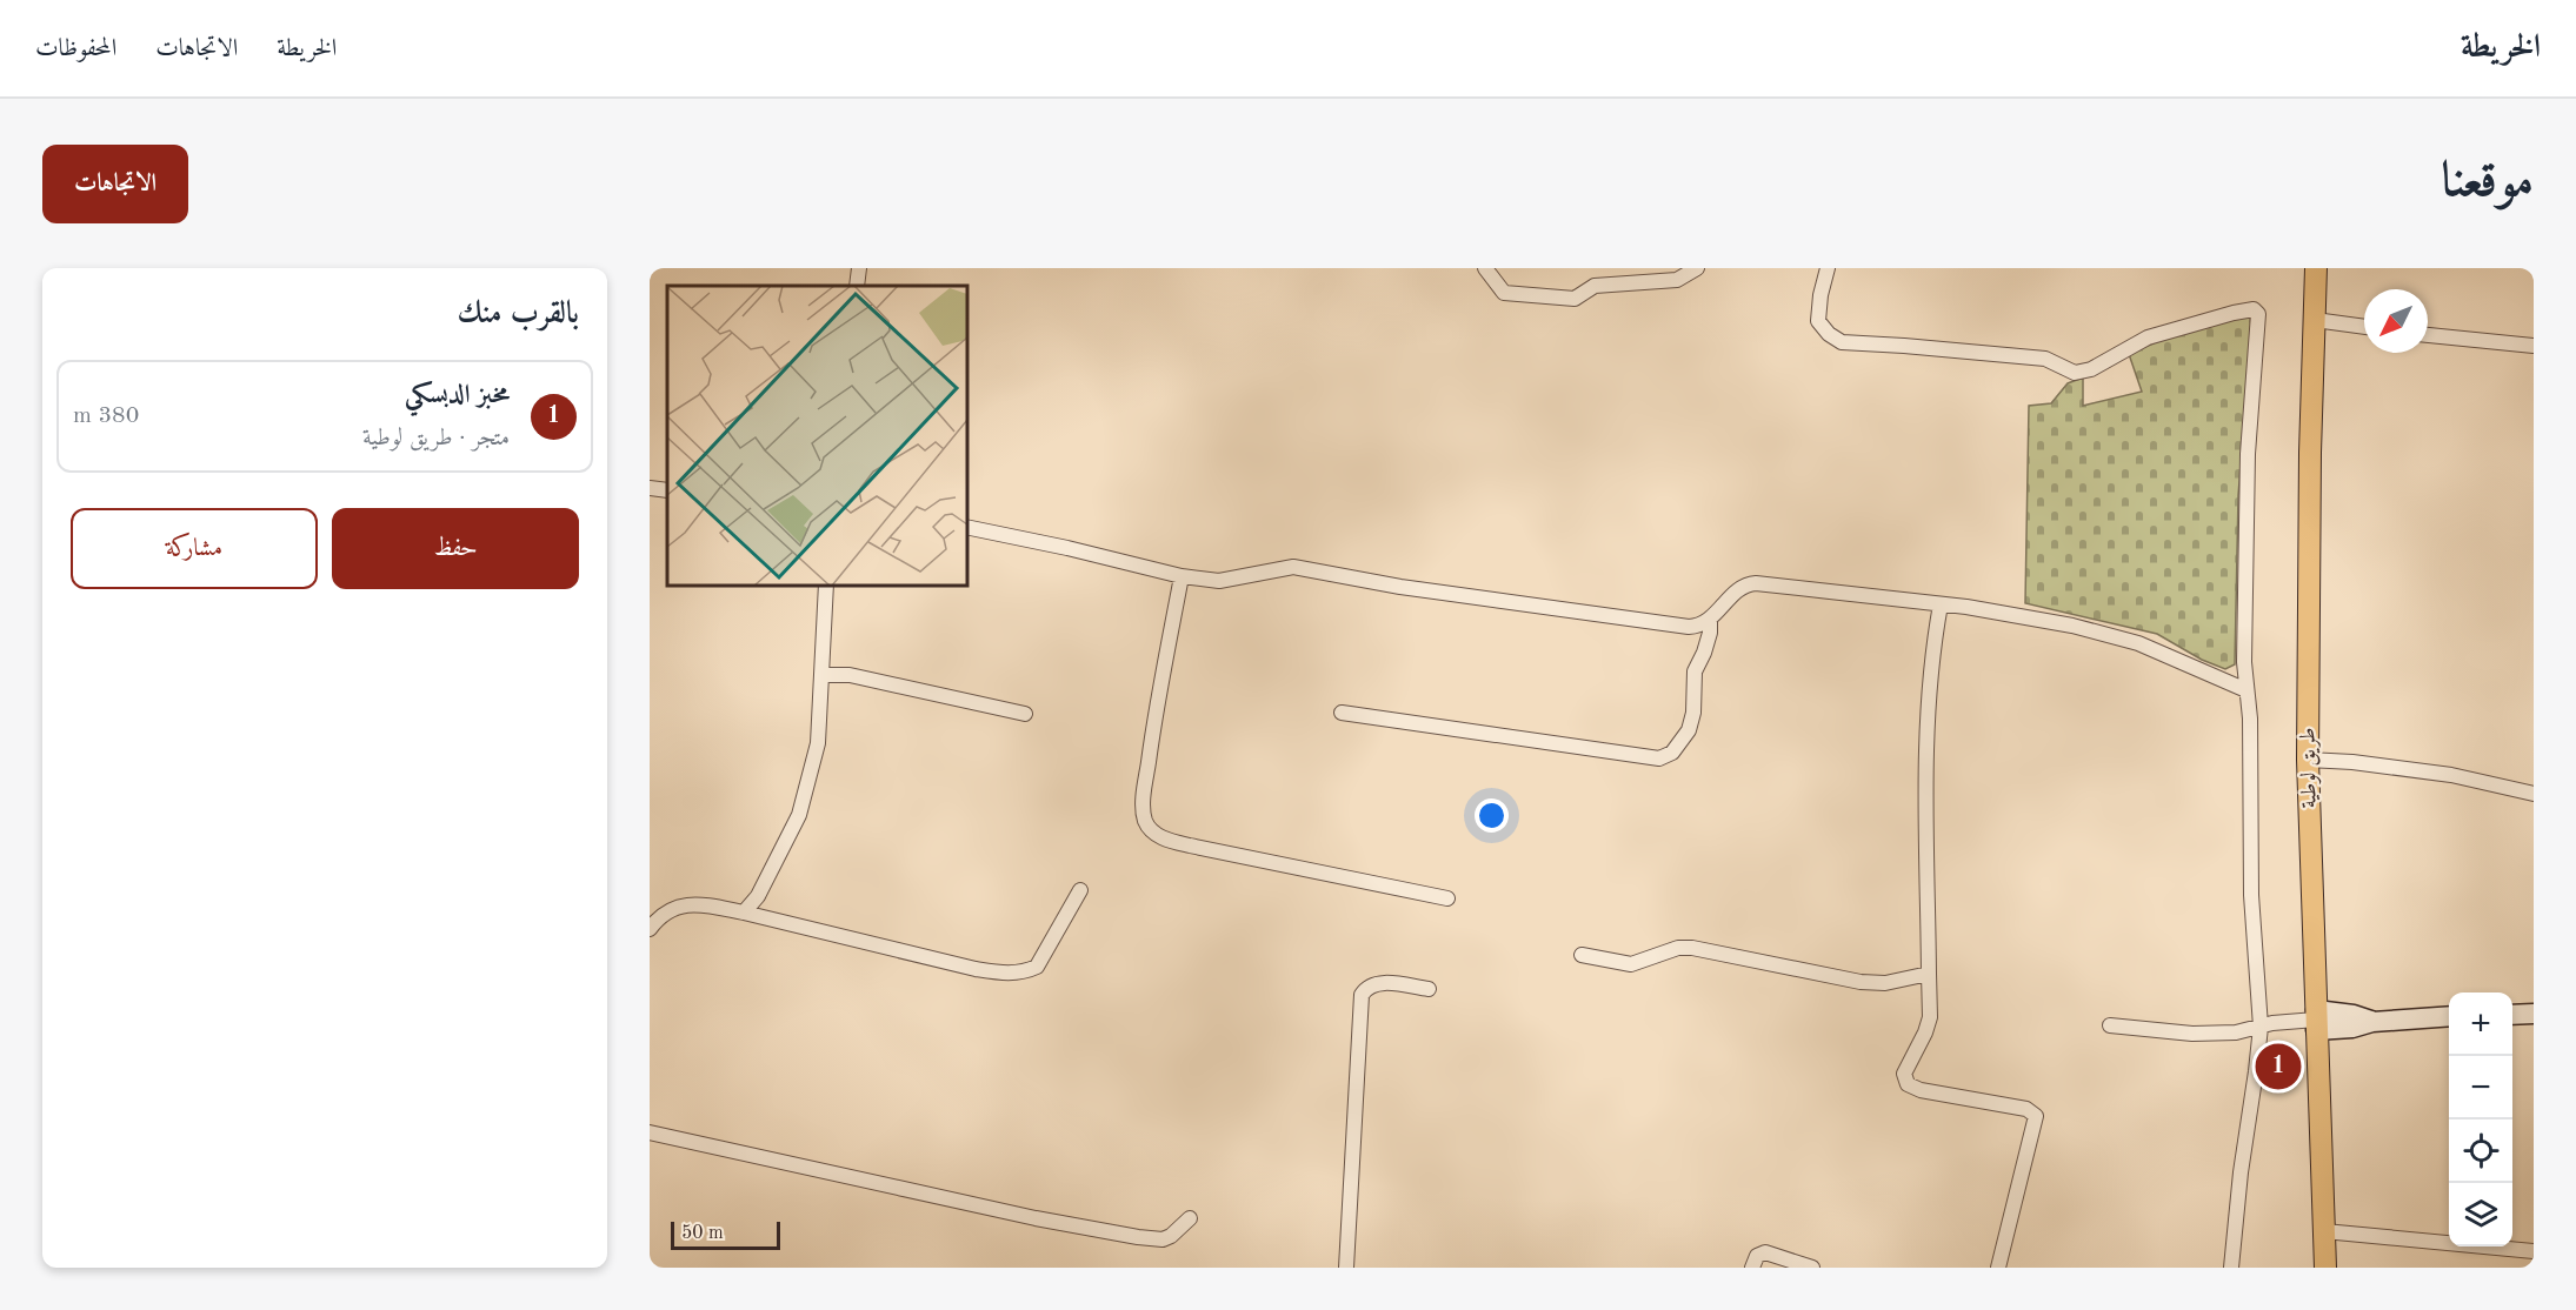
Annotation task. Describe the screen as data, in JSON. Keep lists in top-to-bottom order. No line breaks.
{"streets":{"main road":["طريق لوطية"]},"scale_bar":"50 m","north":"bottom left","page":{"header":"الخريطة","nav":["الخريطة","الاتجاهات","المحفوظات"],"title":"موقعنا","buttons":["الاتجاهات",["حفظ","مشاركة"]],"heading":"بالقرب منك","list":[{"mark":"1","name":"مخبز الدبسكي","note":"متجر · طريق لوطية","value":"380 m"}],"map_buttons":["+","−"],"pins":"1","scale":"50 m"}}
